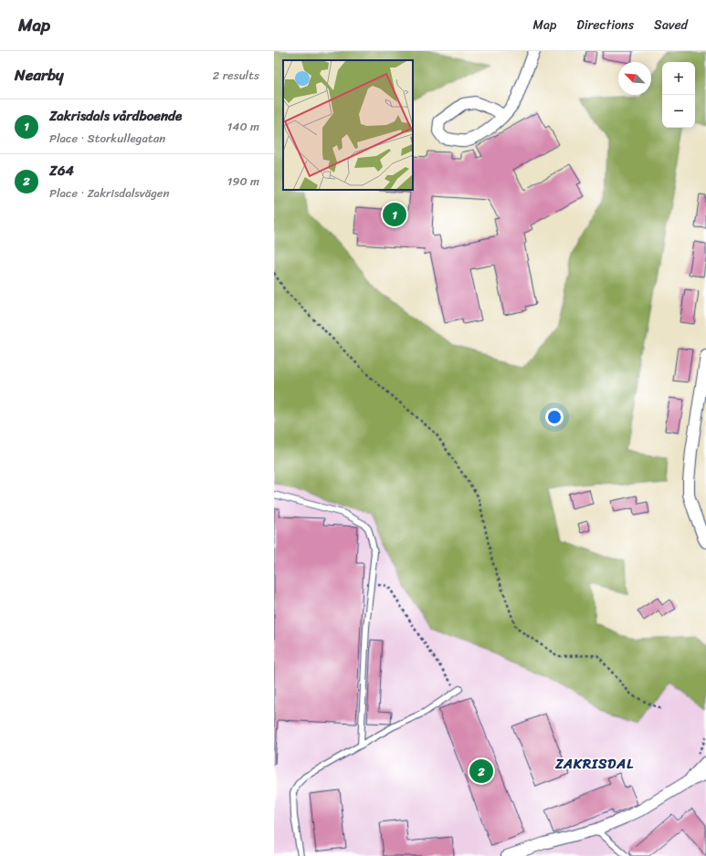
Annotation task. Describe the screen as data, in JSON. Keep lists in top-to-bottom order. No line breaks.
{"districts":["ZAKRISDAL"],"north":"top left","page":{"header":"Map","nav":["Map","Directions","Saved"],"heading":["Nearby","2 results"],"map_buttons":["+","−"],"list":[{"mark":"1","name":"Zakrisdals vårdboende","note":"Place · Storkullegatan","value":"140 m"},{"mark":"2","name":"Z64","note":"Place · Zakrisdalsvägen","value":"190 m"}],"pins":["1","2"]}}
